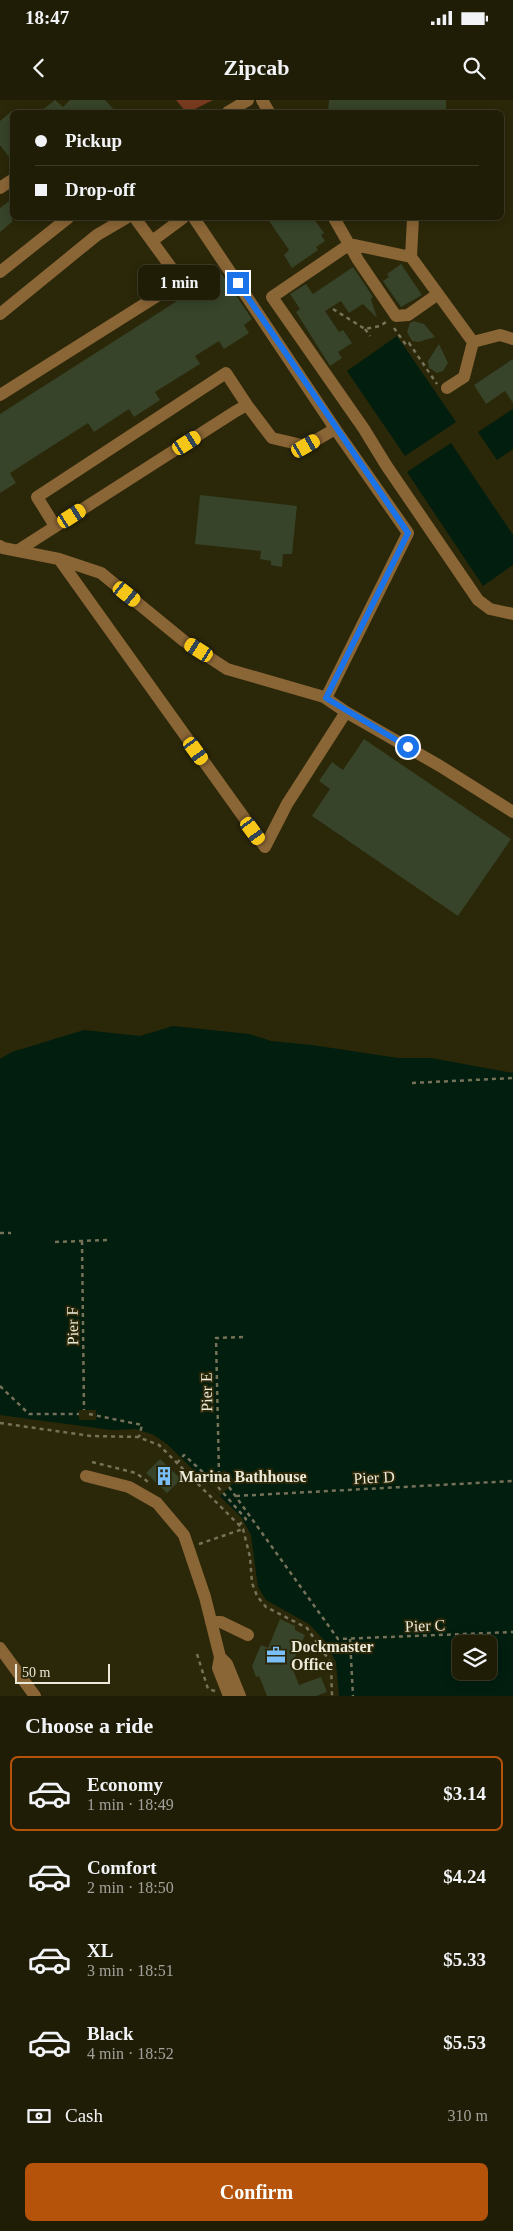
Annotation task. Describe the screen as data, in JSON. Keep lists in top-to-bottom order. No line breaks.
{"streets":{"path":["Pier F","Pier E","Pier D","Pier C"]},"crossings":[["Pier D","Pier C"]],"places":{"building":["Marina Bathhouse"],"office":["Dockmaster Office"]},"scale_bar":"50 m","page":{"status":"18:47","header":"Zipcab","banner":["Pickup","Drop-off"],"bubble":"1 min","scale":"50 m","heading":"Choose a ride","list":[{"name":"Economy","note":"1 min · 18:49","value":"$3.14"},{"name":"Comfort","note":"2 min · 18:50","value":"$4.24"},{"name":"XL","note":"3 min · 18:51","value":"$5.33"},{"name":"Black","note":"4 min · 18:52","value":"$5.53"}],"pay":["Cash","310 m"],"buttons":"Confirm"}}
